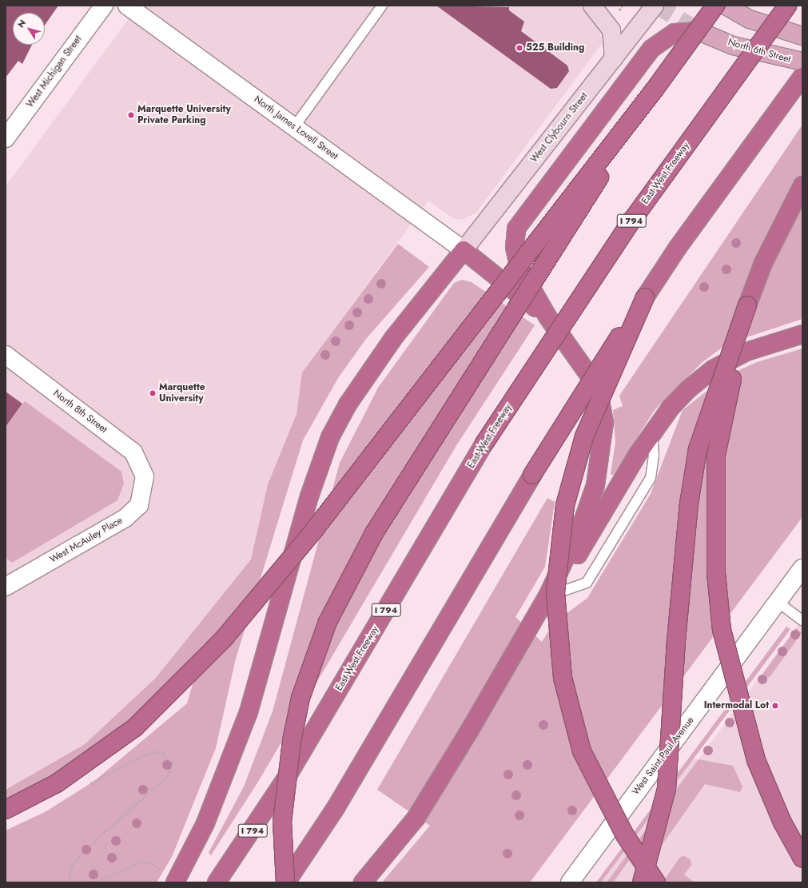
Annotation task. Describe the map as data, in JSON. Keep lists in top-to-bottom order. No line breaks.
{"streets":{"highway":["East-West Freeway","I 794"],"main road":["North 6th Street","West Clybourn Street"],"street":["West Michigan Street","North James Lovell Street","North 8th Street","West McAuley Place","West Saint Paul Avenue"]},"crossings":[["North James Lovell Street","West Clybourn Street"],["North 8th Street","West McAuley Place"]],"places":["525 Building","Marquette University Private Parking","Marquette University","Intermodal Lot"],"north":"top left"}
